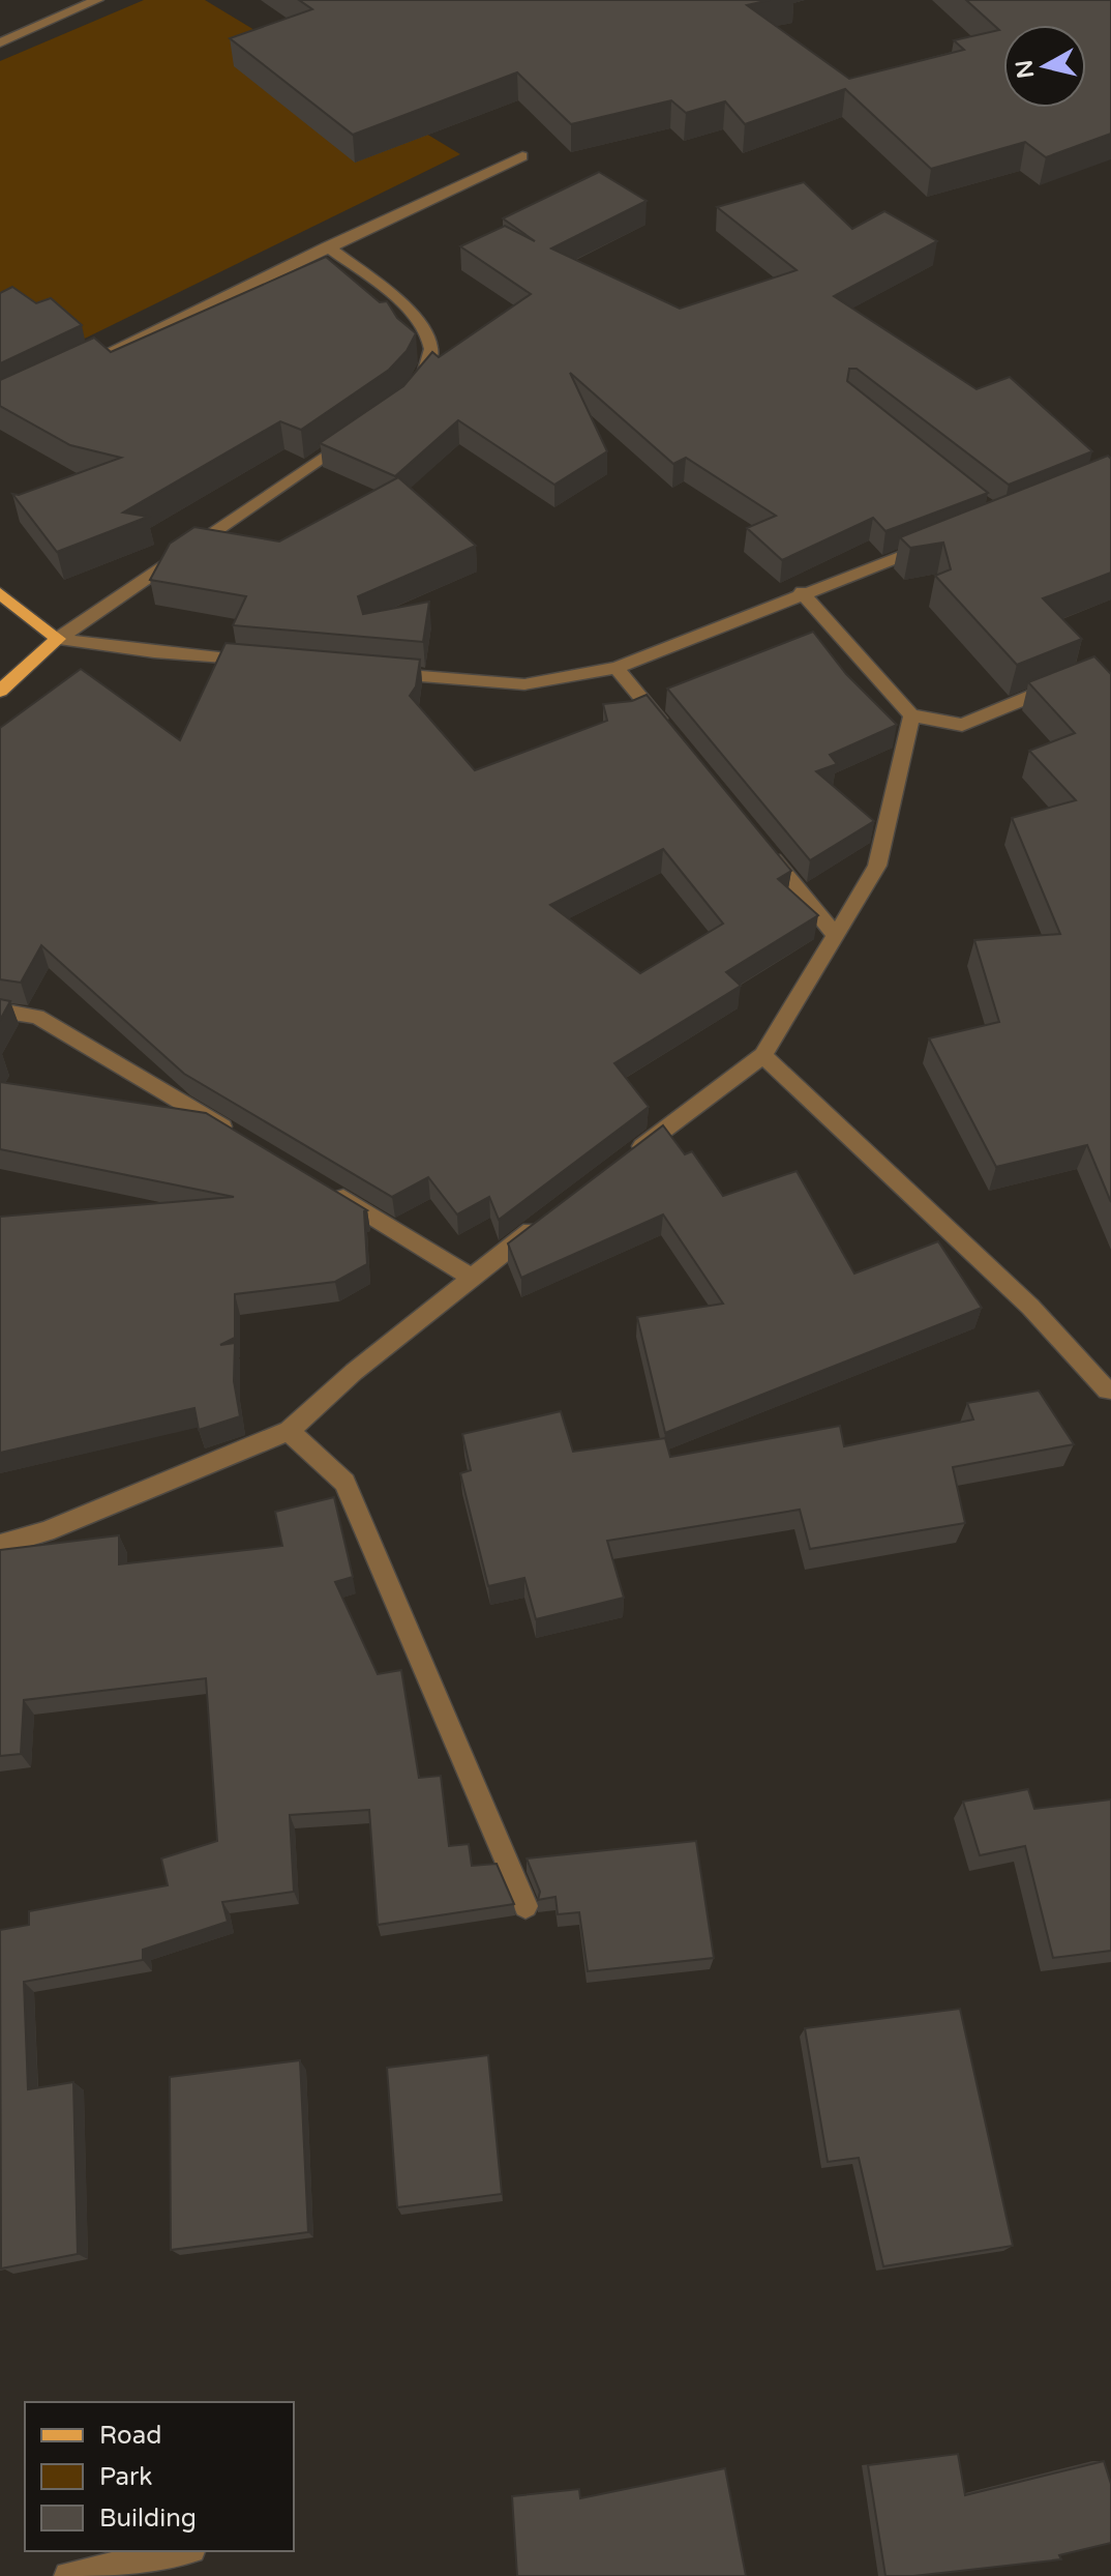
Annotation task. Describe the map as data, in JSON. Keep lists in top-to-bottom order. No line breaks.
{"legend":["Road","Park","Building"],"north":"left"}
